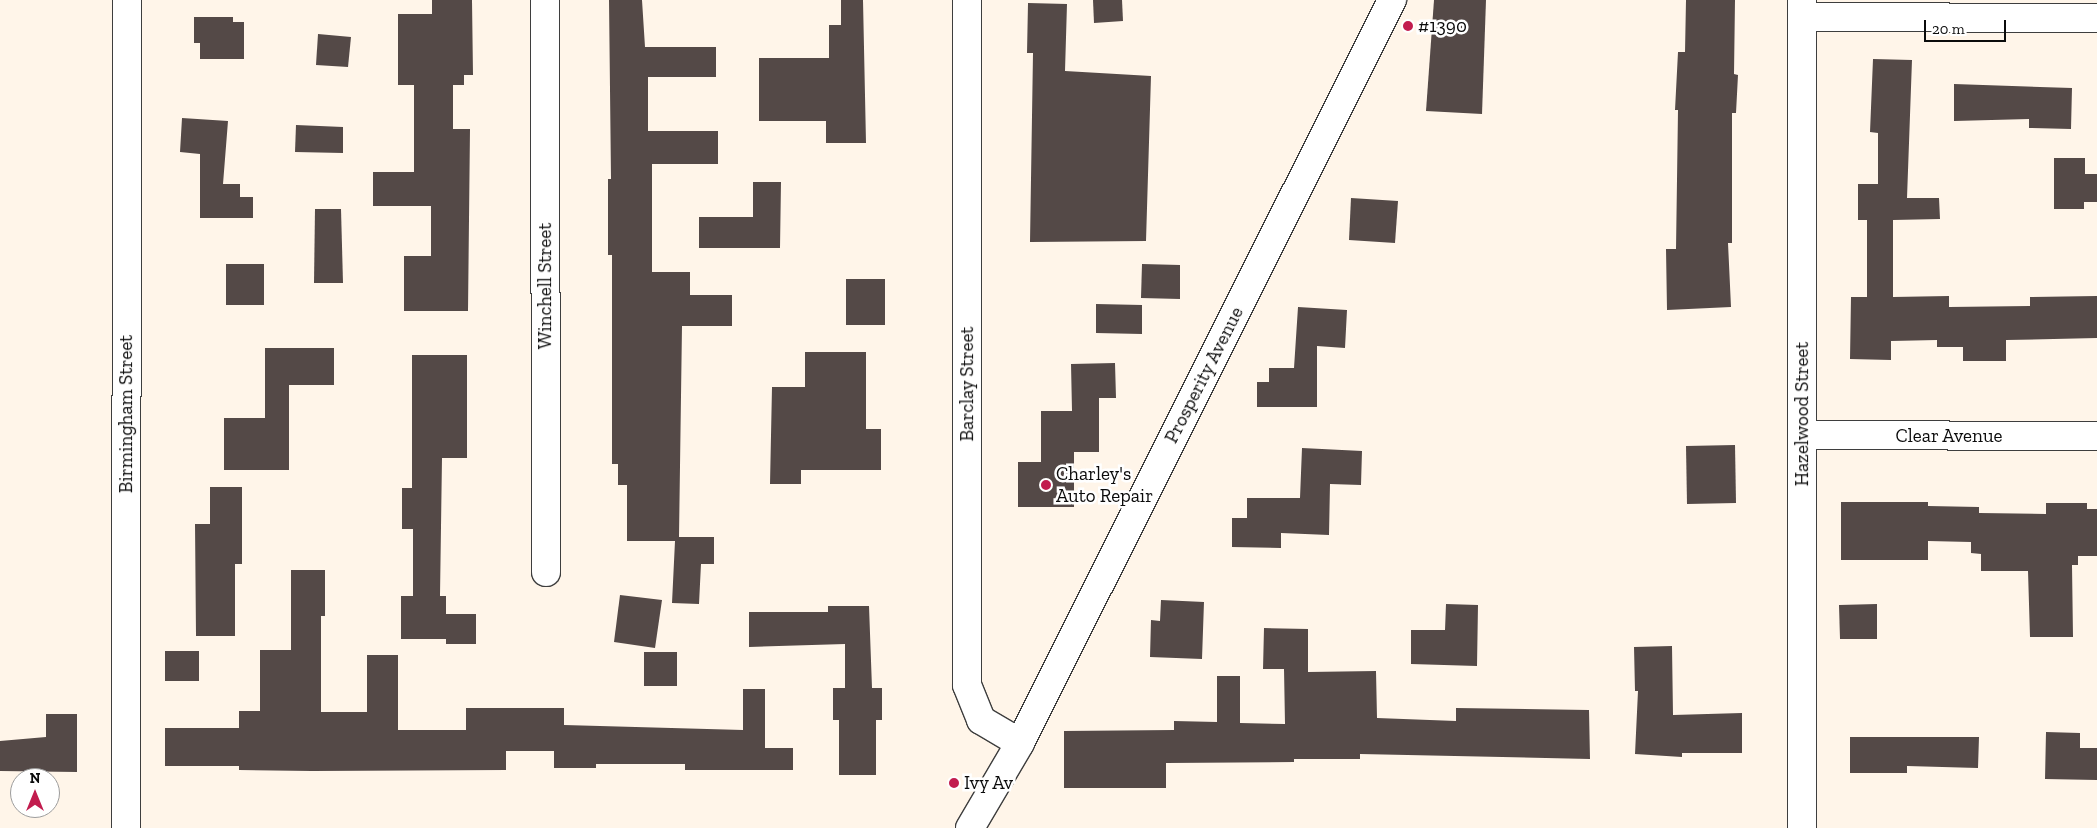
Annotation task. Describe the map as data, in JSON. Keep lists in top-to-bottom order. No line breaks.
{"streets":{"street":["Winchell Street","Prosperity Avenue","Barclay Street","Birmingham Street","Hazelwood Street","Clear Avenue"]},"crossings":[["Prosperity Avenue","Barclay Street"],["Hazelwood Street","Clear Avenue"]],"places":["#1390","Charley's Auto Repair","Ivy Av"],"scale_bar":"20 m","north":"top"}
